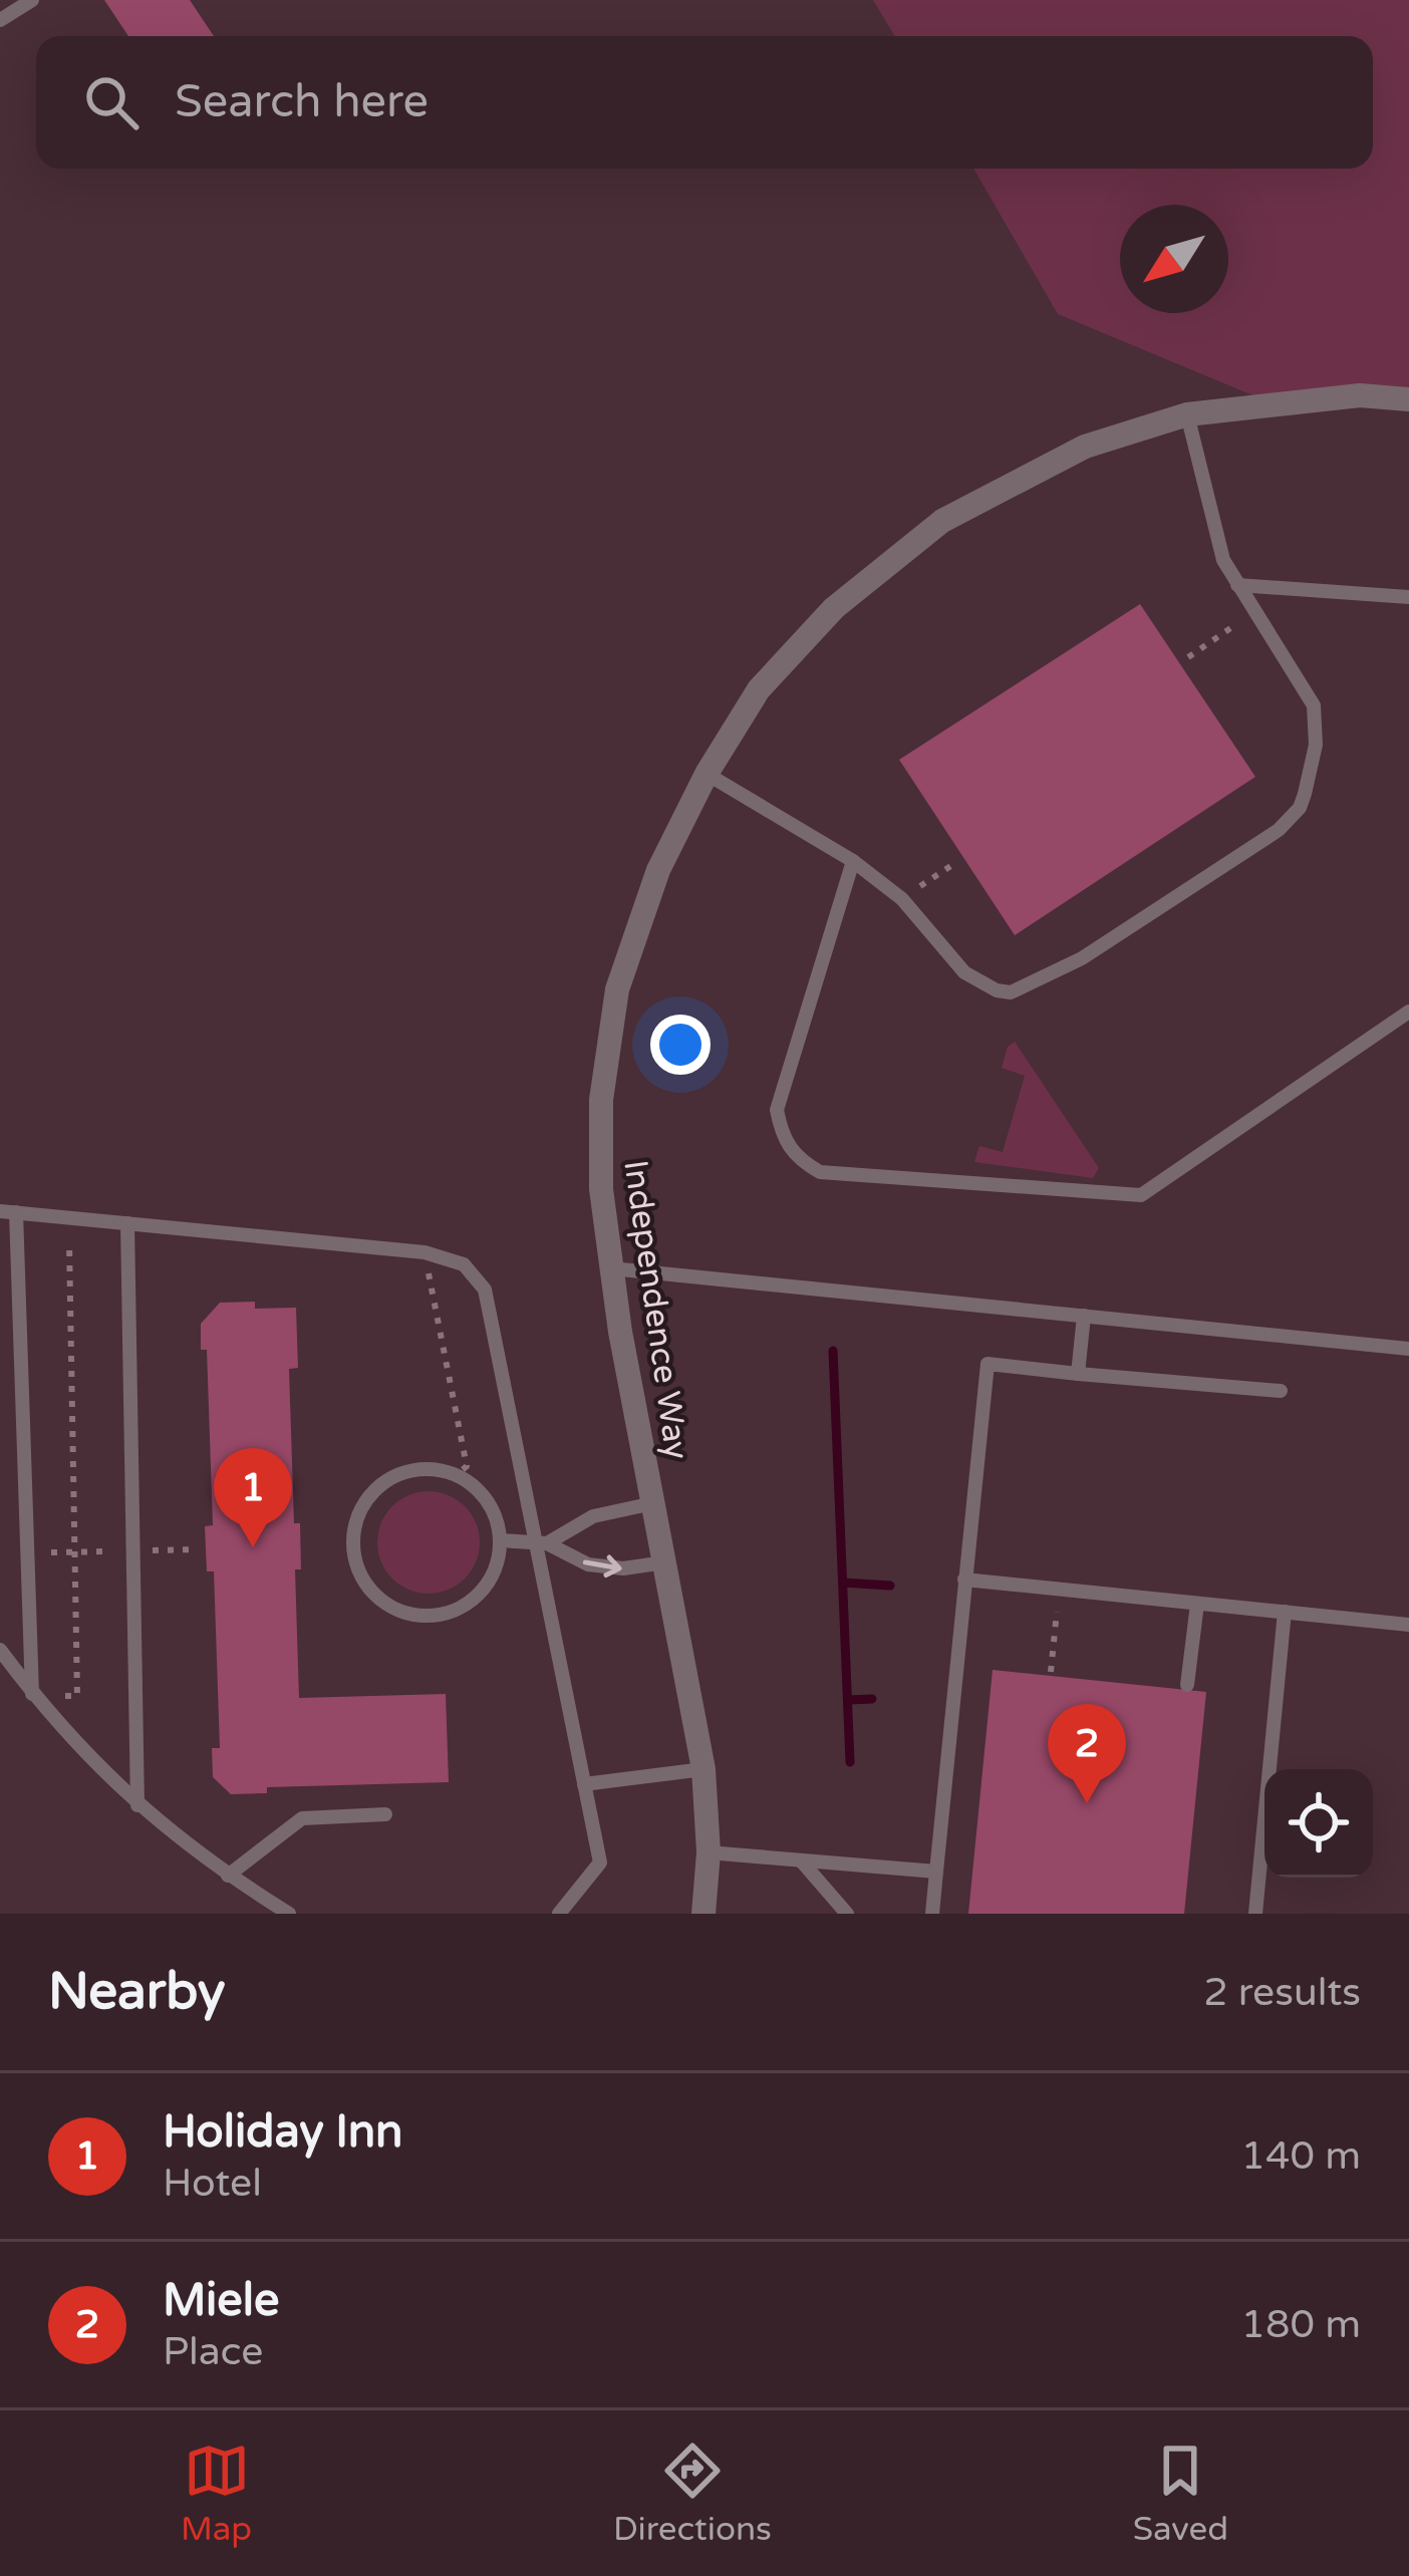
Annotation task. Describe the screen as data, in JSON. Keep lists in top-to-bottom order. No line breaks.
{"streets":{"street":["Independence Way"]},"north":"bottom left","page":{"search":"Search here","pins":["1","2"],"heading":["Nearby","2 results"],"list":[{"mark":"1","name":"Holiday Inn","note":"Hotel","value":"140 m"},{"mark":"2","name":"Miele","note":"Place","value":"180 m"}],"nav":["Map","Directions","Saved"]}}
